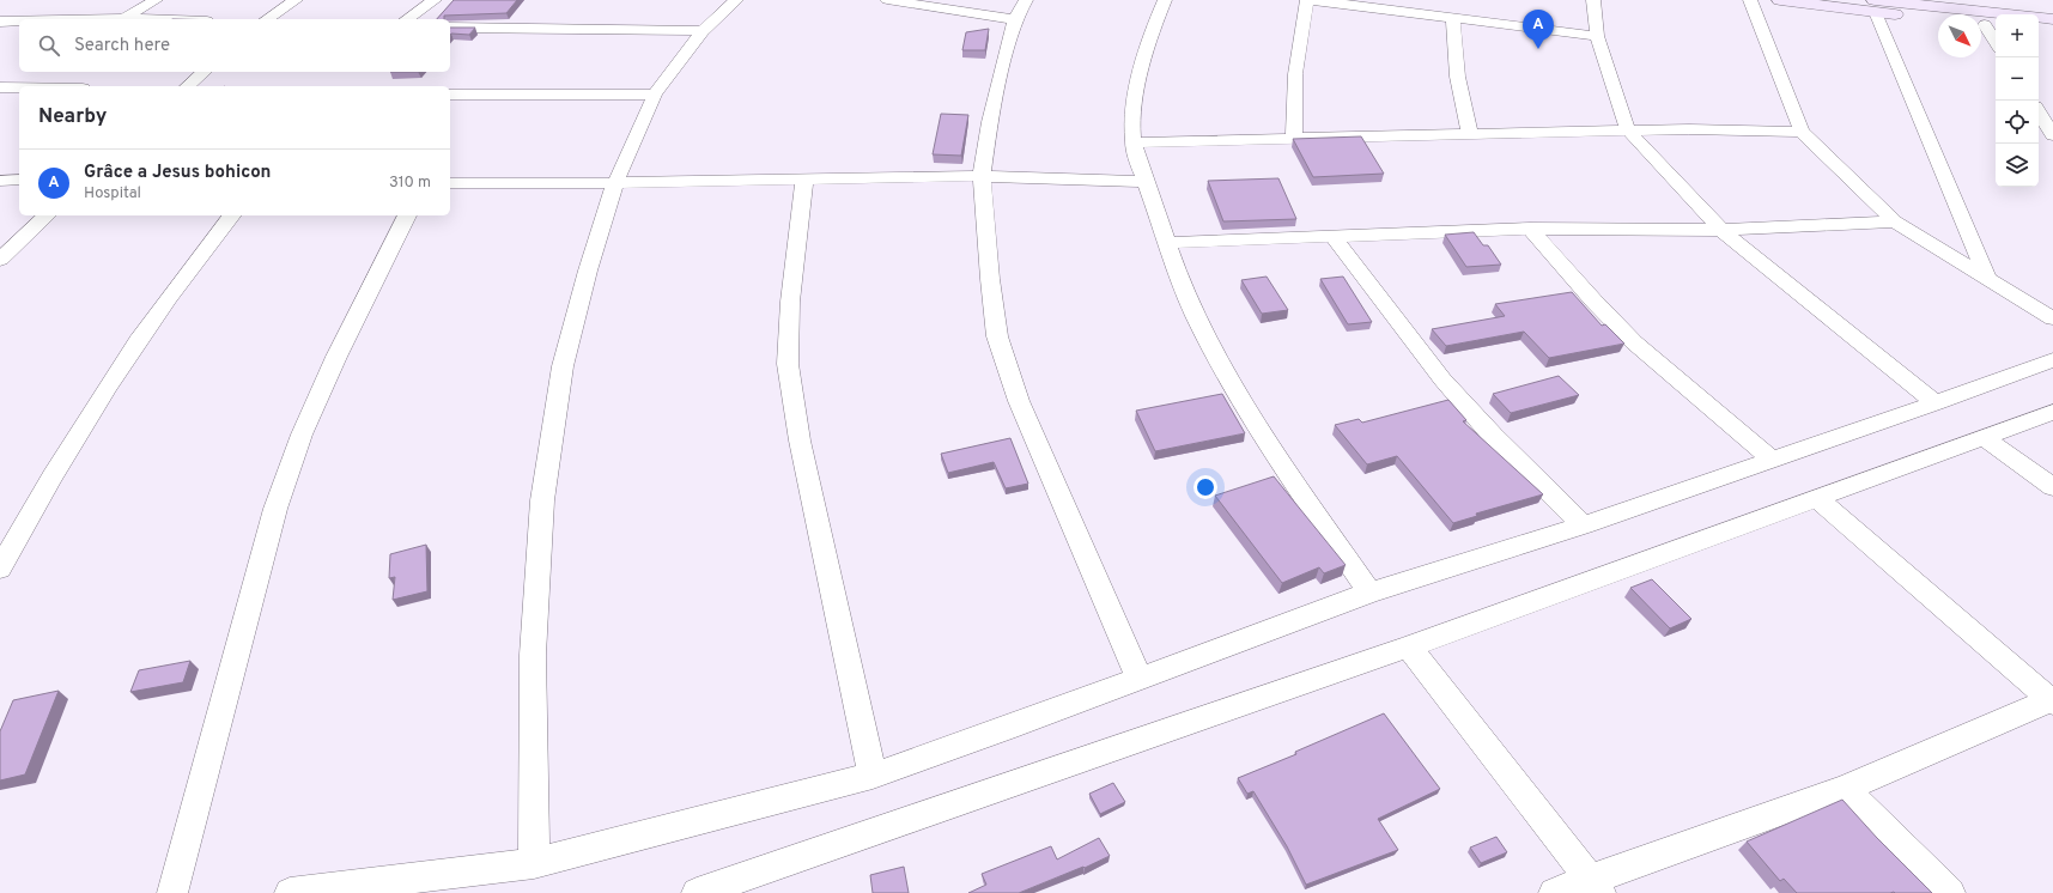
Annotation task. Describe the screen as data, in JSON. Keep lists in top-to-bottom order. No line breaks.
{"north":"bottom right","page":{"pins":"A","map_buttons":["+","−"],"search":"Search here","heading":"Nearby","list":[{"mark":"A","name":"Grâce a Jesus bohicon","note":"Hospital","value":"310 m"}]}}
